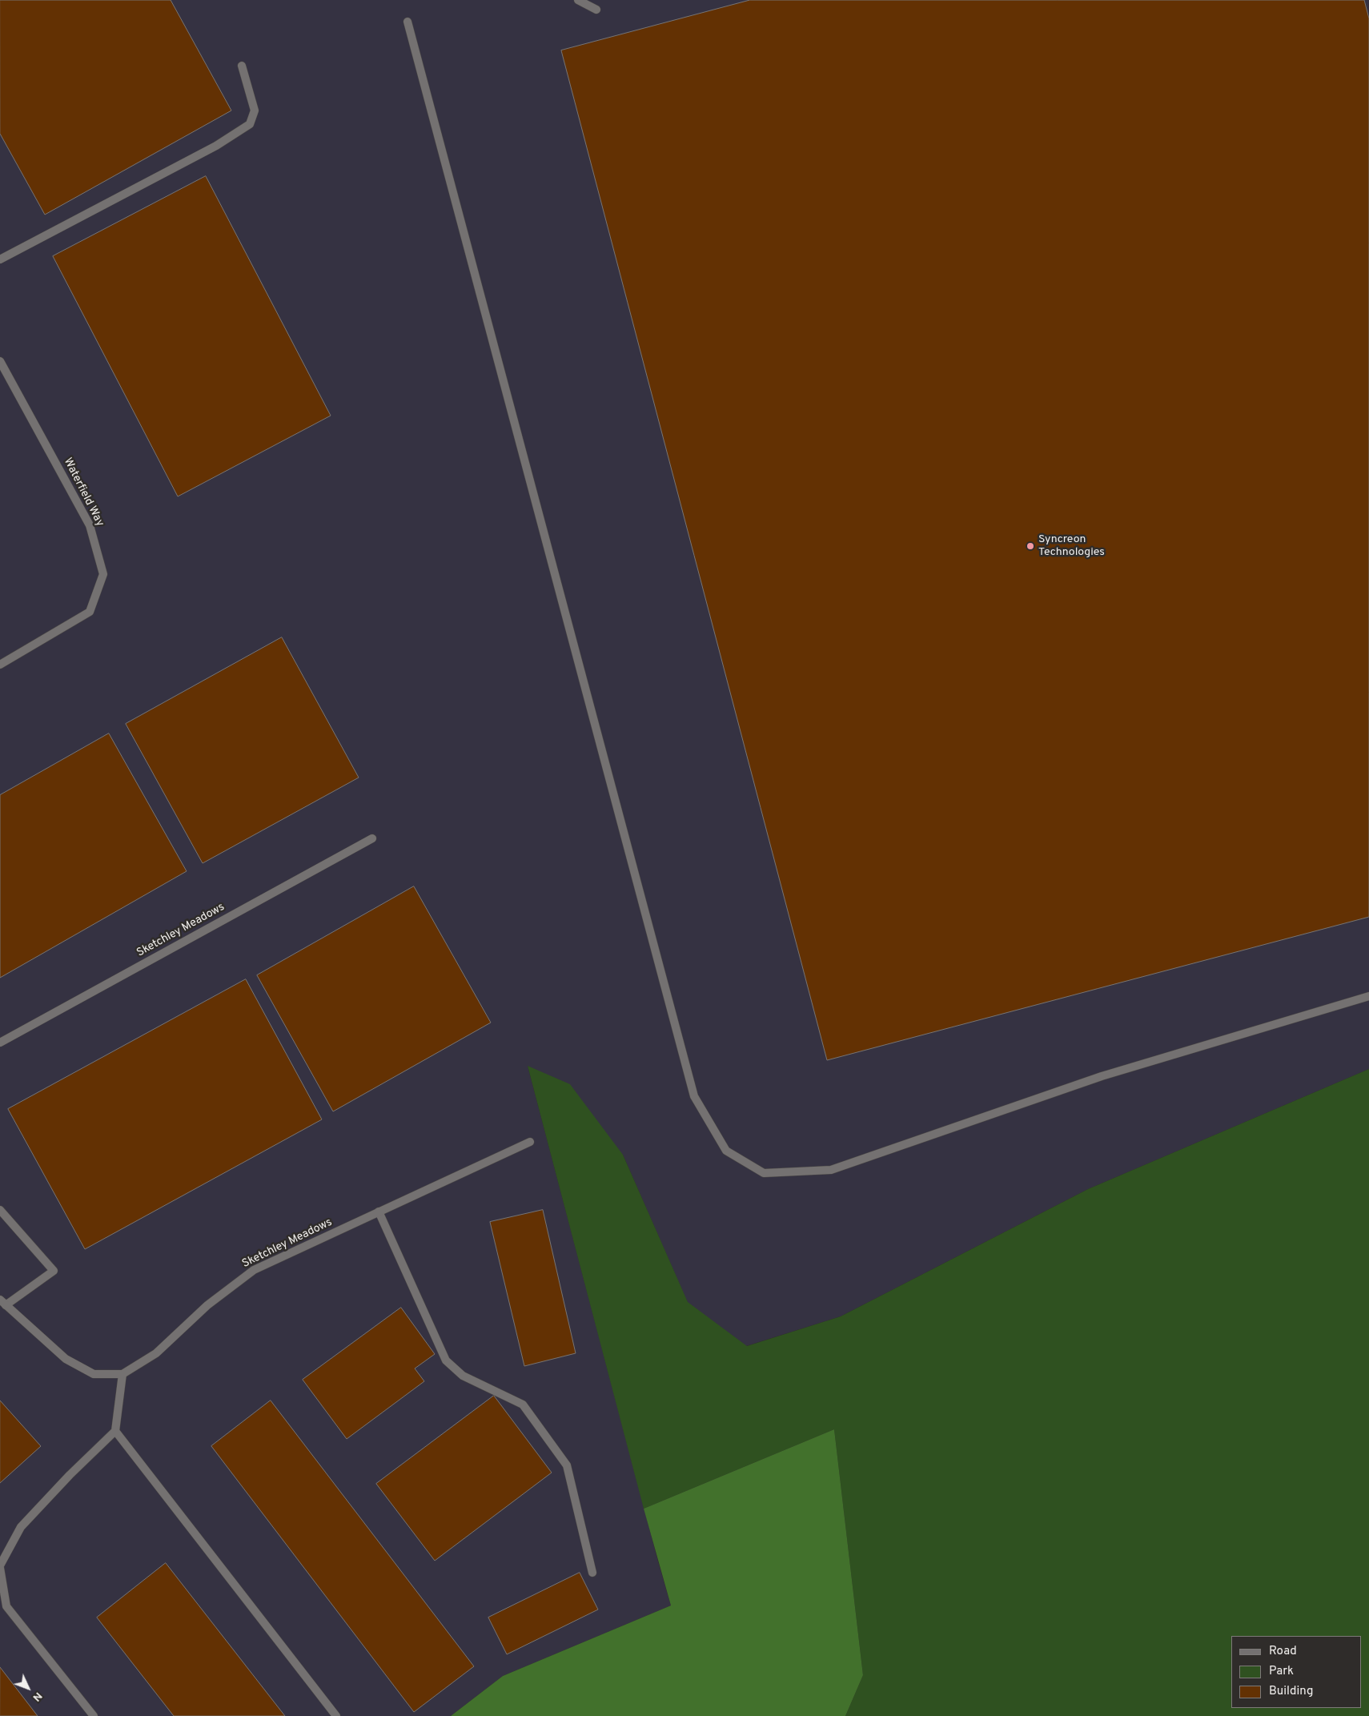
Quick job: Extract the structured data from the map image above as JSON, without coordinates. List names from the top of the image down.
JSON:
{
  "streets": {
    "street": ["Waterfield Way", "Sketchley Meadows"]
  },
  "places": ["Syncreon Technologies"],
  "legend": ["Road", "Park", "Building"],
  "north": "bottom right"
}
